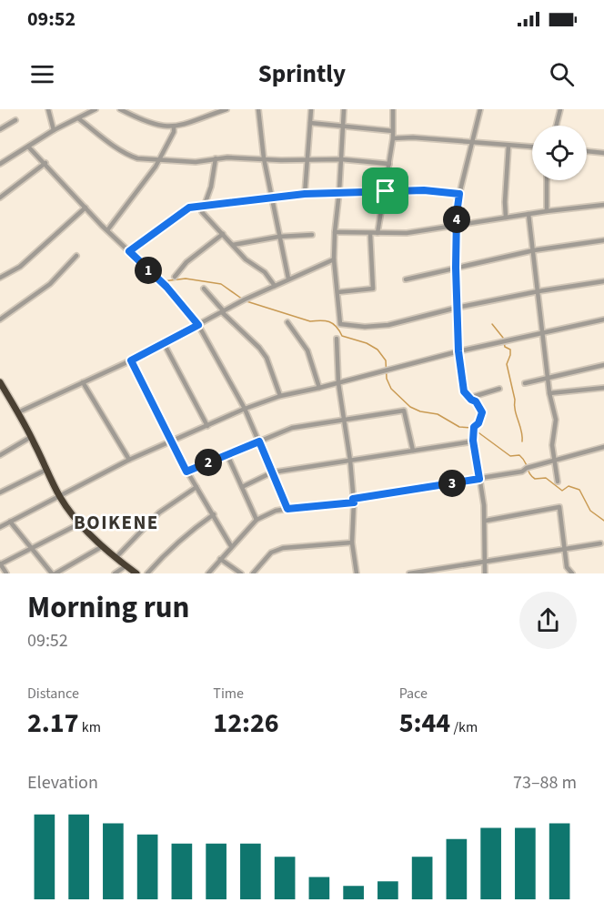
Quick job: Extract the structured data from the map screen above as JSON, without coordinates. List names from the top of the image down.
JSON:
{
  "districts": ["BOIKENE"],
  "page": {
    "status": "09:52",
    "header": "Sprintly",
    "pins": [
      "4",
      "1",
      "2",
      "3"
    ],
    "heading": ["Morning run", "09:52"],
    "stats": [
      ["Distance", "2.17 km"],
      ["Time", "12:26"],
      ["Pace", "5:44 /km"]
    ],
    "chart": ["Elevation", "73–88 m"]
  }
}
